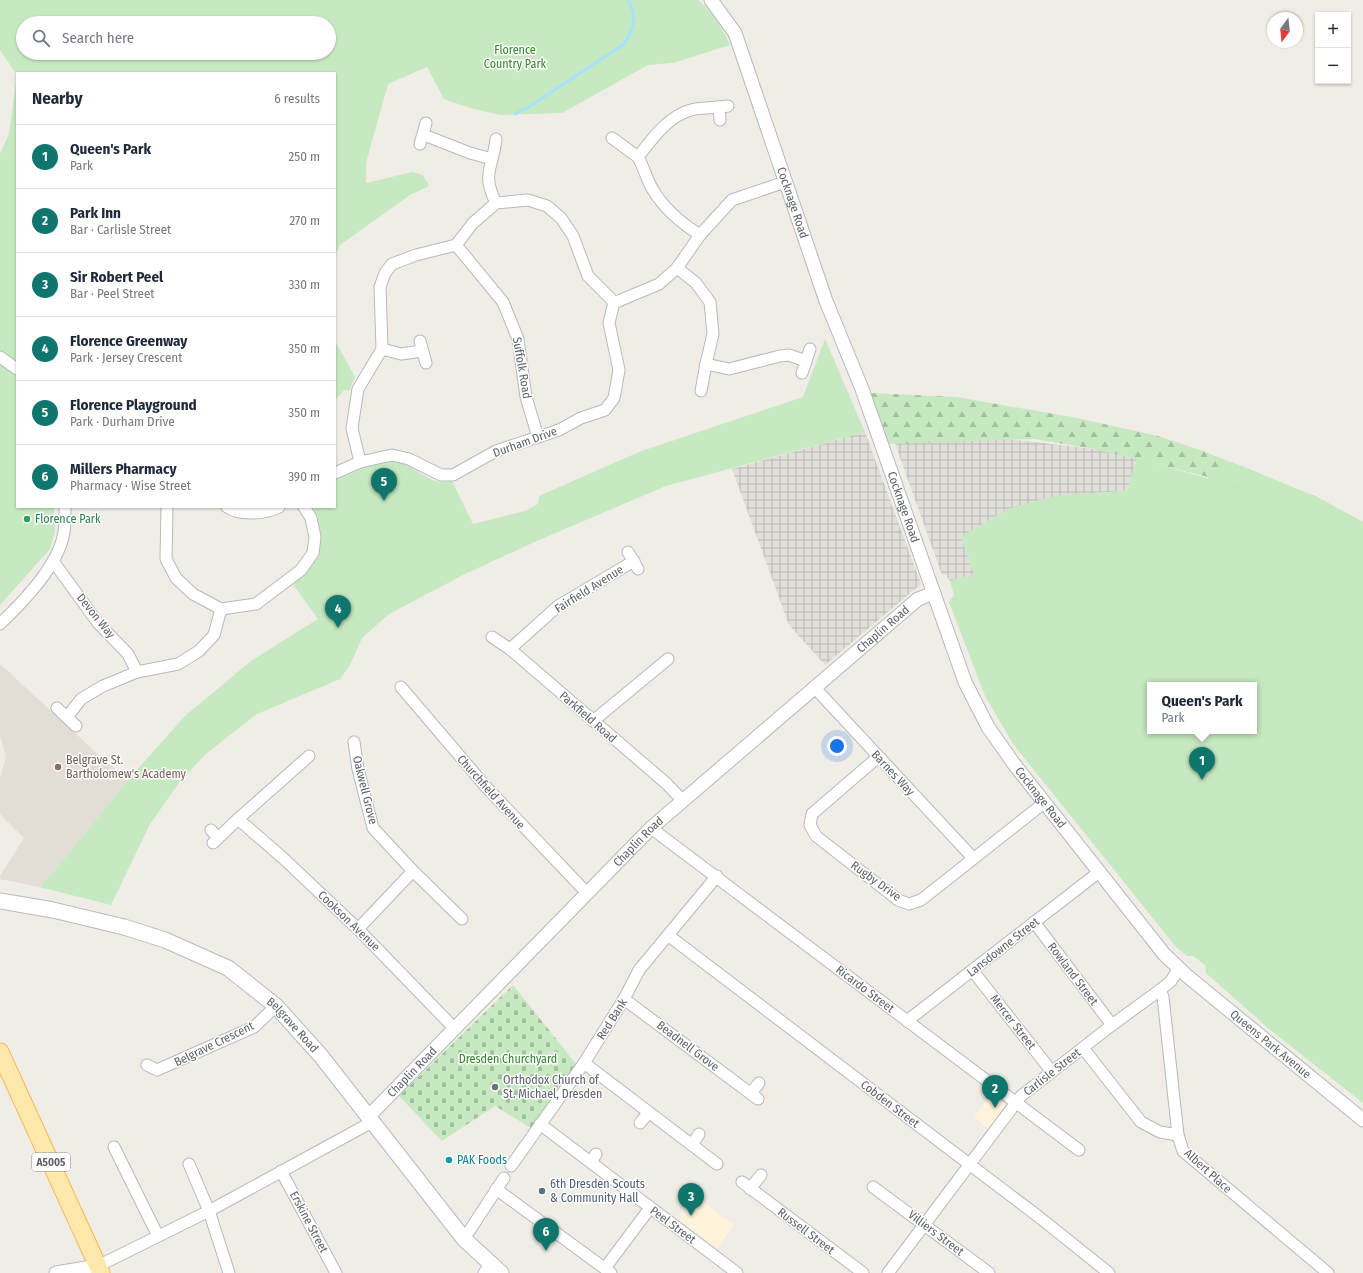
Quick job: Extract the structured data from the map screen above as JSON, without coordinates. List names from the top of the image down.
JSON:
{
  "streets": {
    "main road": ["Belgrave Road", "A5005"],
    "street": [
      "Cocknage Road",
      "Suffolk Road",
      "Durham Drive",
      "Fairfield Avenue",
      "Devon Way",
      "Chaplin Road",
      "Parkfield Road",
      "Barnes Way",
      "Oakwell Grove",
      "Churchfield Avenue",
      "Rugby Drive",
      "Cookson Avenue",
      "Lansdowne Street",
      "Rowland Street",
      "Ricardo Street",
      "Red Bank",
      "Mercer Street",
      "Belgrave Crescent",
      "Queens Park Avenue",
      "Beadnell Grove",
      "Carlisle Street",
      "Cobden Street",
      "Albert Place",
      "Erskine Street",
      "Peel Street",
      "Russell Street",
      "Villiers Street"
    ]
  },
  "crossings": [
    ["Cocknage Road", "Chaplin Road"],
    ["Cocknage Road", "Rugby Drive"],
    ["Cocknage Road", "Lansdowne Street"],
    ["Cocknage Road", "Queens Park Avenue"],
    ["Cocknage Road", "Carlisle Street"],
    ["Suffolk Road", "Durham Drive"],
    ["Fairfield Avenue", "Parkfield Road"],
    ["Chaplin Road", "Parkfield Road"],
    ["Chaplin Road", "Barnes Way"],
    ["Chaplin Road", "Churchfield Avenue"],
    ["Chaplin Road", "Cookson Avenue"],
    ["Chaplin Road", "Ricardo Street"],
    ["Chaplin Road", "Belgrave Road"],
    ["Chaplin Road", "A5005"],
    ["Chaplin Road", "Erskine Street"],
    ["Barnes Way", "Rugby Drive"],
    ["Lansdowne Street", "Rowland Street"],
    ["Lansdowne Street", "Ricardo Street"],
    ["Lansdowne Street", "Mercer Street"],
    ["Rowland Street", "Carlisle Street"],
    ["Ricardo Street", "Red Bank"],
    ["Ricardo Street", "Carlisle Street"],
    ["Red Bank", "Beadnell Grove"],
    ["Red Bank", "Cobden Street"],
    ["Red Bank", "Peel Street"],
    ["Mercer Street", "Carlisle Street"],
    ["Belgrave Road", "Belgrave Crescent"],
    ["Queens Park Avenue", "Carlisle Street"],
    ["Carlisle Street", "Cobden Street"],
    ["Carlisle Street", "Albert Place"],
    ["Carlisle Street", "Villiers Street"]
  ],
  "parks": ["Florence Country Park", "Dresden Churchyard"],
  "places": [
    "Florence Park",
    "Belgrave St. Bartholomew's Academy",
    "Orthodox Church of St. Michael, Dresden",
    "PAK Foods",
    "6th Dresden Scouts & Community Hall"
  ],
  "north": "bottom",
  "page": {
    "map_buttons": ["+", "−"],
    "search": "Search here",
    "heading": ["Nearby", "6 results"],
    "list": [
      {
        "mark": "1",
        "name": "Queen's Park",
        "note": "Park",
        "value": "250 m"
      },
      {
        "mark": "2",
        "name": "Park Inn",
        "note": "Bar · Carlisle Street",
        "value": "270 m"
      },
      {
        "mark": "3",
        "name": "Sir Robert Peel",
        "note": "Bar · Peel Street",
        "value": "330 m"
      },
      {
        "mark": "4",
        "name": "Florence Greenway",
        "note": "Park · Jersey Crescent",
        "value": "350 m"
      },
      {
        "mark": "5",
        "name": "Florence Playground",
        "note": "Park · Durham Drive",
        "value": "350 m"
      },
      {
        "mark": "6",
        "name": "Millers Pharmacy",
        "note": "Pharmacy · Wise Street",
        "value": "390 m"
      }
    ],
    "pins": [
      "5",
      "4",
      "1",
      "2",
      "3",
      "6"
    ],
    "popup": ["Queen's Park", "Park"]
  }
}
